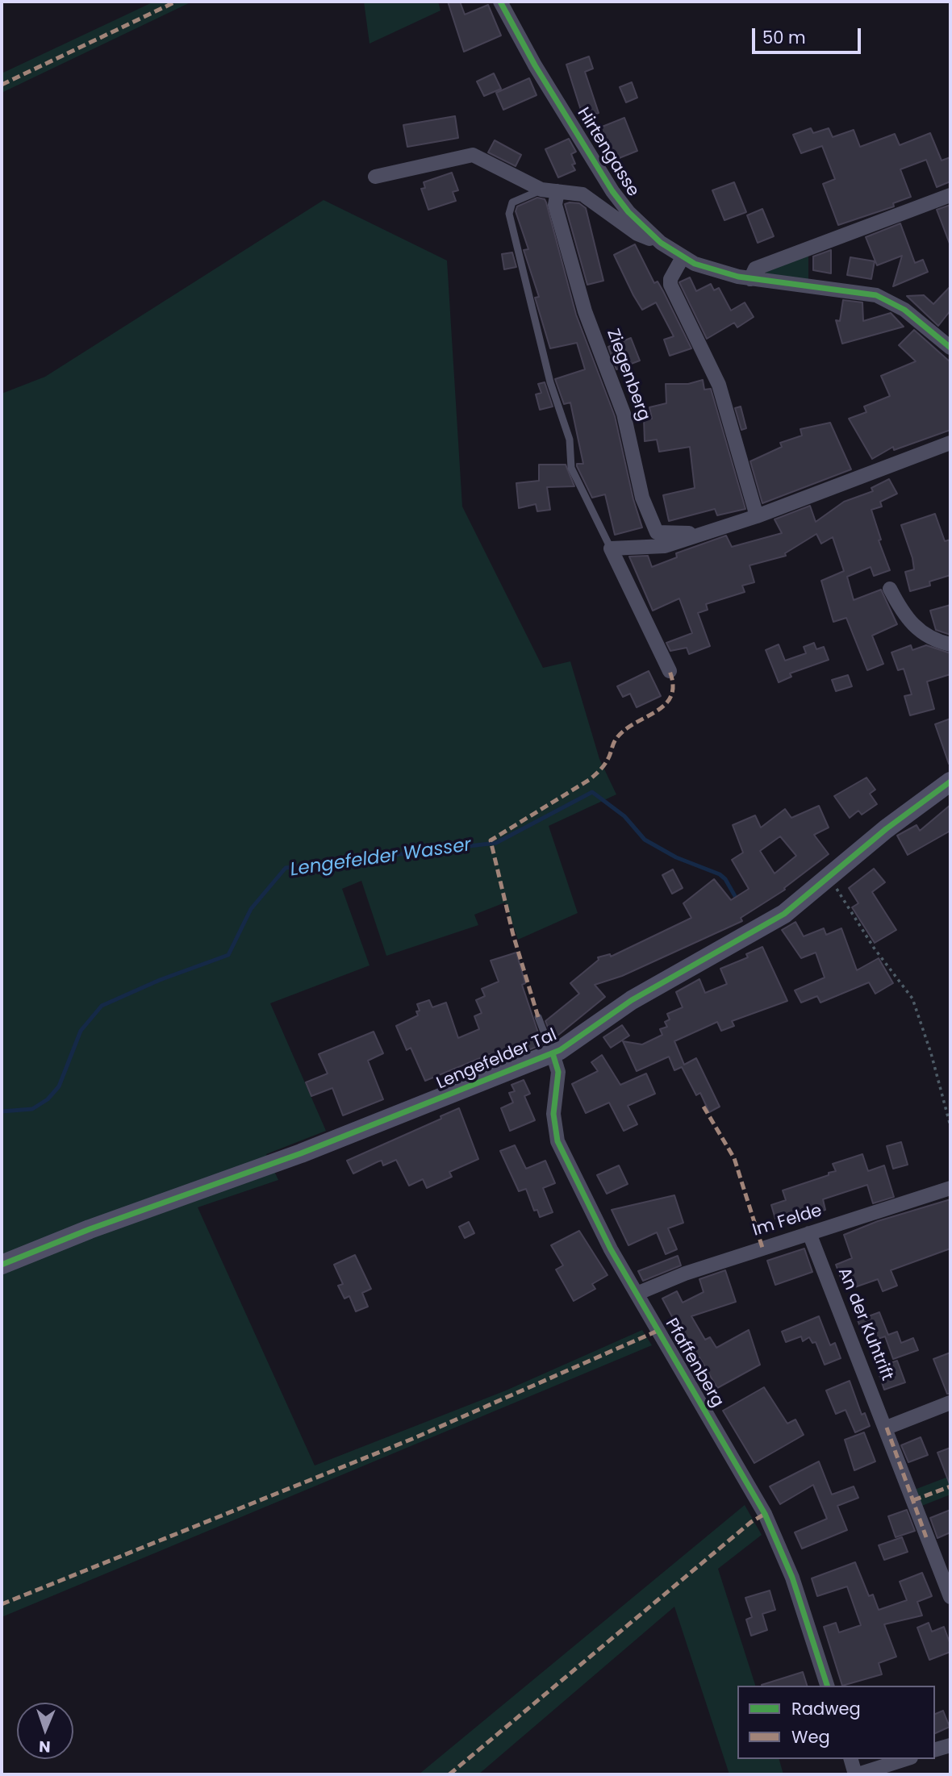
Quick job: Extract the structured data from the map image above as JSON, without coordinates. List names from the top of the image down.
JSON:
{
  "streets": {
    "street": [
      "Hirtengasse",
      "Ziegenberg",
      "Lengefelder Tal",
      "Im Felde",
      "An der Kuhtrift",
      "Pfaffenberg"
    ]
  },
  "crossings": [
    ["Lengefelder Tal", "Pfaffenberg"],
    ["Im Felde", "An der Kuhtrift"],
    ["Im Felde", "Pfaffenberg"]
  ],
  "water": ["Lengefelder Wasser"],
  "legend": ["Radweg", "Weg"],
  "scale_bar": "50 m",
  "north": "bottom"
}
